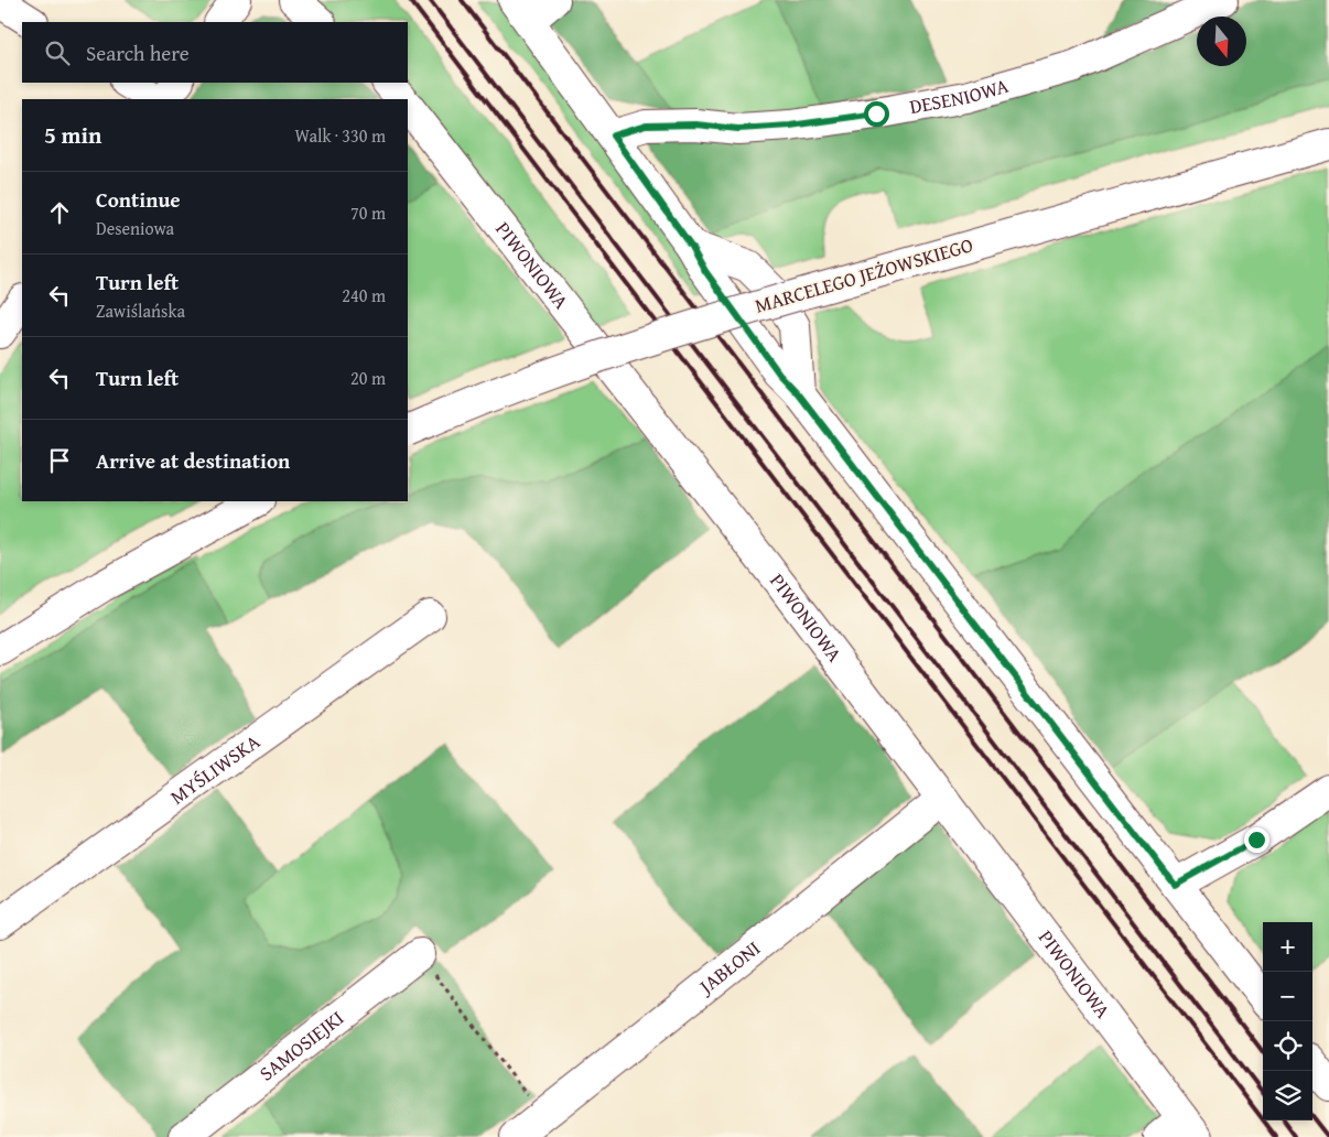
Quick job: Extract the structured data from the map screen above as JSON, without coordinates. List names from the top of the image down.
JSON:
{
  "streets": {
    "street": [
      "DESENIOWA",
      "PIWONIOWA",
      "MARCELEGO JEŻOWSKIEGO",
      "MYŚLIWSKA",
      "JABŁONI",
      "SAMOSIEJKI"
    ]
  },
  "crossings": [
    ["PIWONIOWA", "JABŁONI"]
  ],
  "north": "bottom",
  "page": {
    "search": "Search here",
    "heading": ["5 min", "Walk · 330 m"],
    "list": [
      ["Continue", "Deseniowa", "70 m"],
      ["Turn left", "Zawiślańska", "240 m"],
      ["Turn left", "20 m"],
      "Arrive at destination"
    ],
    "map_buttons": ["+", "−"]
  }
}
